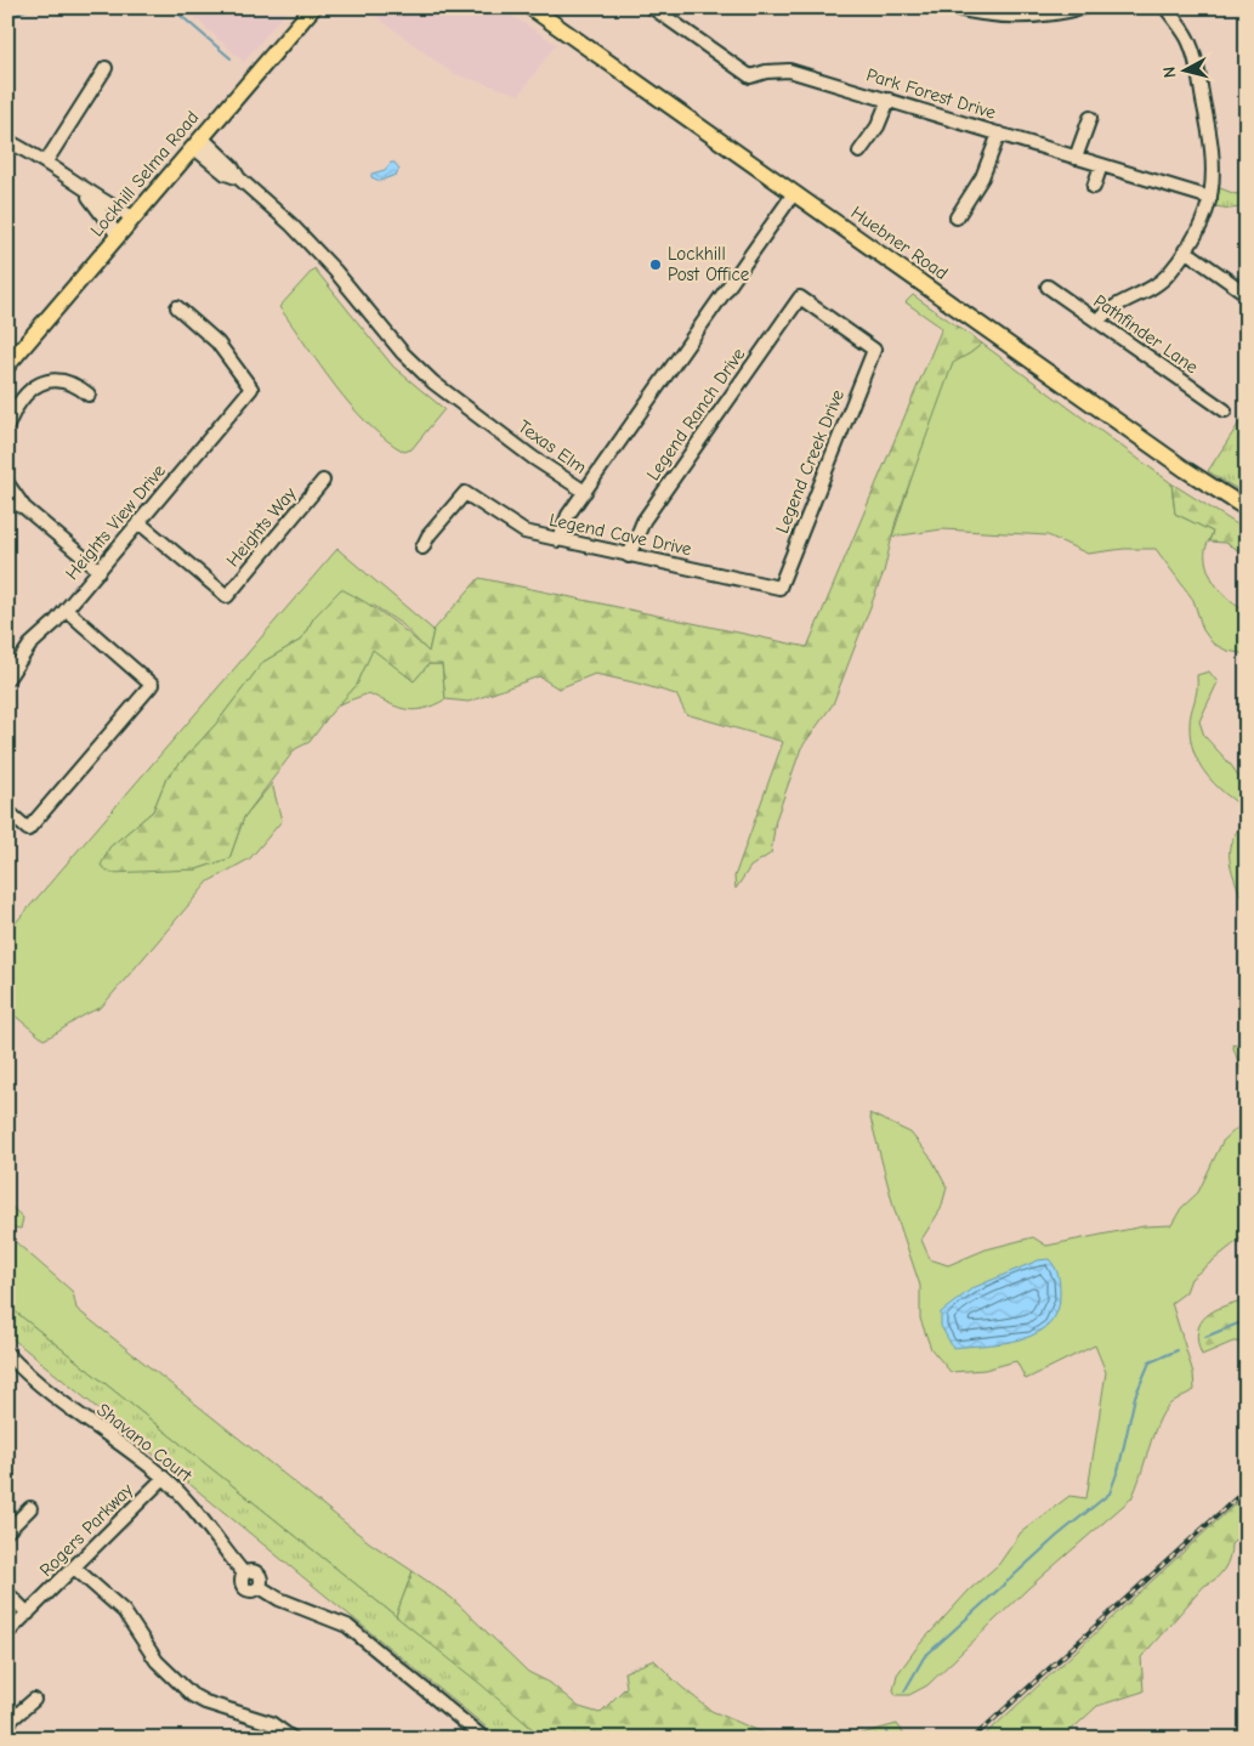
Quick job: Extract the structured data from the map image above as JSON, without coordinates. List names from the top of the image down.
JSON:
{
  "streets": {
    "main road": ["Lockhill Selma Road", "Huebner Road"],
    "street": [
      "Park Forest Drive",
      "Pathfinder Lane",
      "Legend Ranch Drive",
      "Texas Elm",
      "Legend Creek Drive",
      "Heights View Drive",
      "Heights Way",
      "Legend Cave Drive",
      "Shavano Court",
      "Rogers Parkway"
    ]
  },
  "crossings": [
    ["Lockhill Selma Road", "Texas Elm"],
    ["Huebner Road", "Texas Elm"],
    ["Legend Ranch Drive", "Legend Creek Drive"],
    ["Legend Ranch Drive", "Legend Cave Drive"],
    ["Legend Creek Drive", "Legend Cave Drive"],
    ["Heights View Drive", "Heights Way"],
    ["Shavano Court", "Rogers Parkway"]
  ],
  "places": ["Lockhill Post Office"],
  "north": "left"
}
